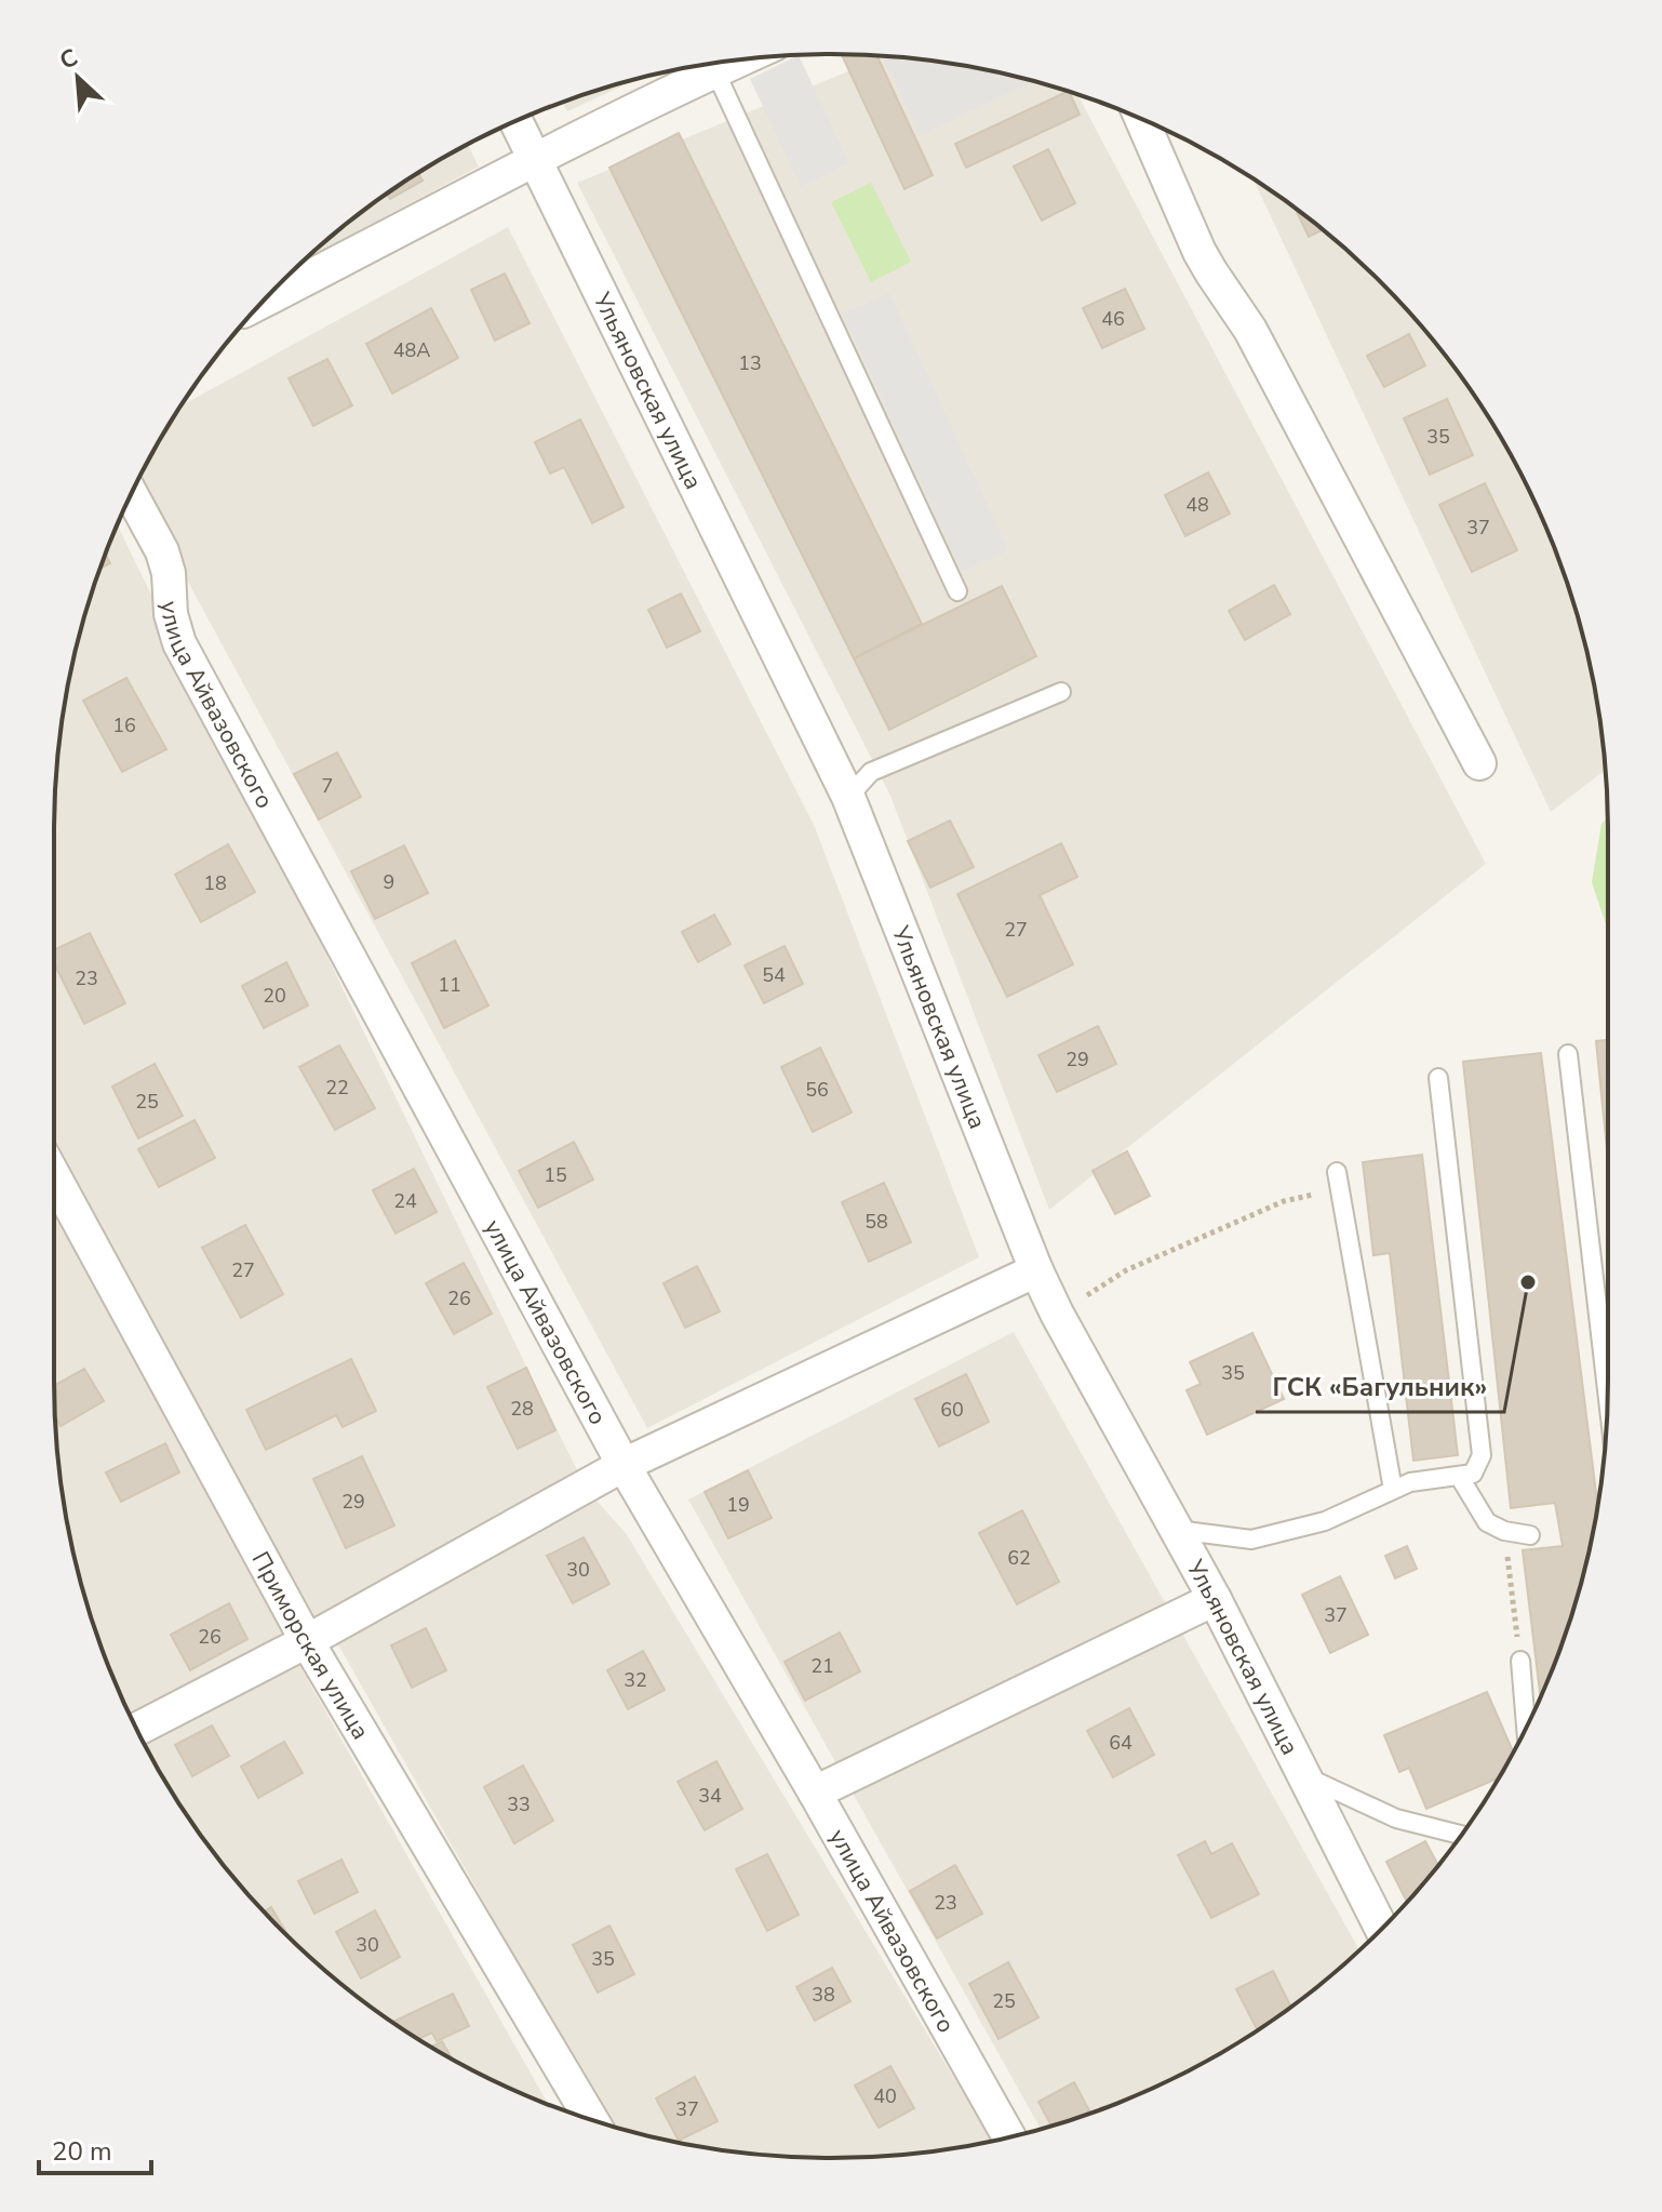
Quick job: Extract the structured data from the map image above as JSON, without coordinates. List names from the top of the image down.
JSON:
{
  "streets": {
    "street": ["Ульяновская улица", "улица Айвазовского", "Приморская улица"]
  },
  "places": ["ГСК «Багульник»"],
  "house_numbers": [
    "46",
    "48А",
    "13",
    "35",
    "48",
    "37",
    "16",
    "7",
    "9",
    "18",
    "27",
    "54",
    "23",
    "11",
    "20",
    "29",
    "22",
    "56",
    "25",
    "15",
    "24",
    "58",
    "27",
    "26",
    "35",
    "28",
    "60",
    "29",
    "19",
    "62",
    "30",
    "37",
    "26",
    "21",
    "32",
    "64",
    "34",
    "33",
    "23",
    "30",
    "35",
    "38",
    "25",
    "40",
    "37"
  ],
  "scale_bar": "20 m",
  "north": "top left"
}
